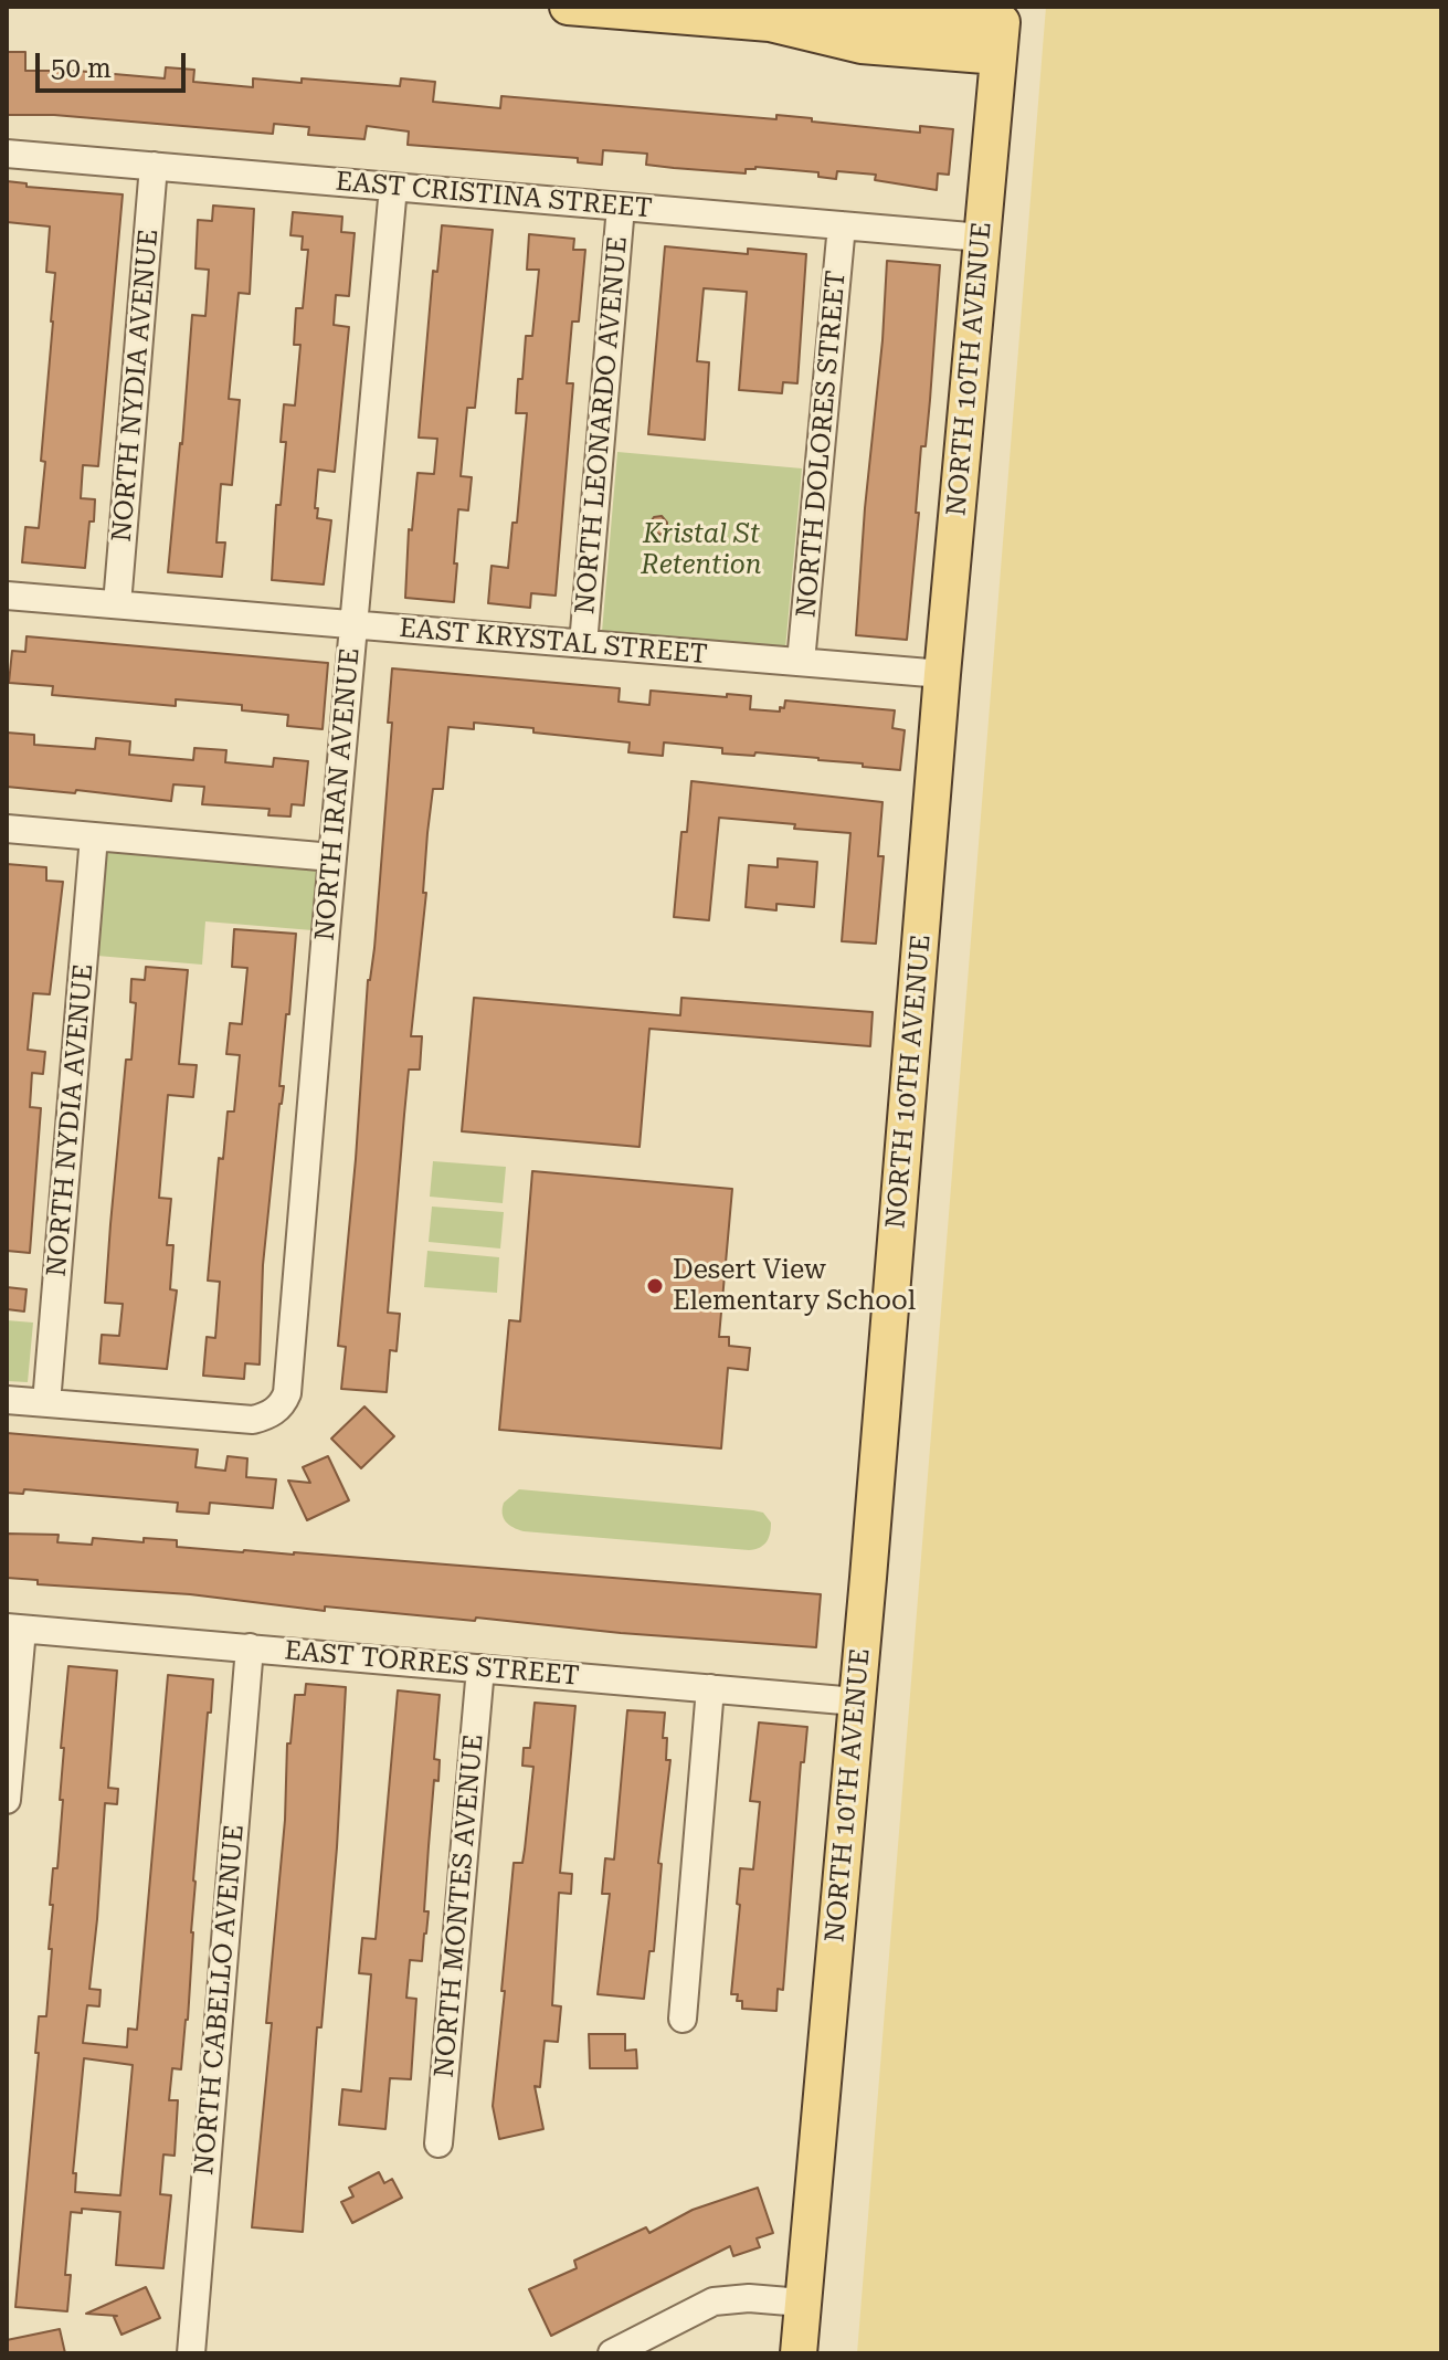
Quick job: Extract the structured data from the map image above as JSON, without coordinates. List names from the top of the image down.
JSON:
{
  "streets": {
    "main road": ["NORTH 10TH AVENUE"],
    "street": [
      "EAST CRISTINA STREET",
      "NORTH NYDIA AVENUE",
      "NORTH LEONARDO AVENUE",
      "NORTH DOLORES STREET",
      "EAST KRYSTAL STREET",
      "NORTH IRAN AVENUE",
      "EAST TORRES STREET",
      "NORTH MONTES AVENUE",
      "NORTH CABELLO AVENUE"
    ]
  },
  "crossings": [
    ["EAST CRISTINA STREET", "NORTH 10TH AVENUE"],
    ["EAST CRISTINA STREET", "NORTH NYDIA AVENUE"],
    ["EAST CRISTINA STREET", "NORTH LEONARDO AVENUE"],
    ["EAST CRISTINA STREET", "NORTH DOLORES STREET"],
    ["EAST CRISTINA STREET", "NORTH IRAN AVENUE"],
    ["NORTH 10TH AVENUE", "EAST KRYSTAL STREET"],
    ["NORTH 10TH AVENUE", "EAST TORRES STREET"],
    ["NORTH NYDIA AVENUE", "EAST KRYSTAL STREET"],
    ["NORTH NYDIA AVENUE", "NORTH IRAN AVENUE"],
    ["NORTH LEONARDO AVENUE", "EAST KRYSTAL STREET"],
    ["NORTH DOLORES STREET", "EAST KRYSTAL STREET"],
    ["EAST KRYSTAL STREET", "NORTH IRAN AVENUE"],
    ["EAST TORRES STREET", "NORTH MONTES AVENUE"],
    ["EAST TORRES STREET", "NORTH CABELLO AVENUE"]
  ],
  "parks": ["Kristal St Retention"],
  "places": ["Desert View Elementary School"],
  "scale_bar": "50 m"
}
